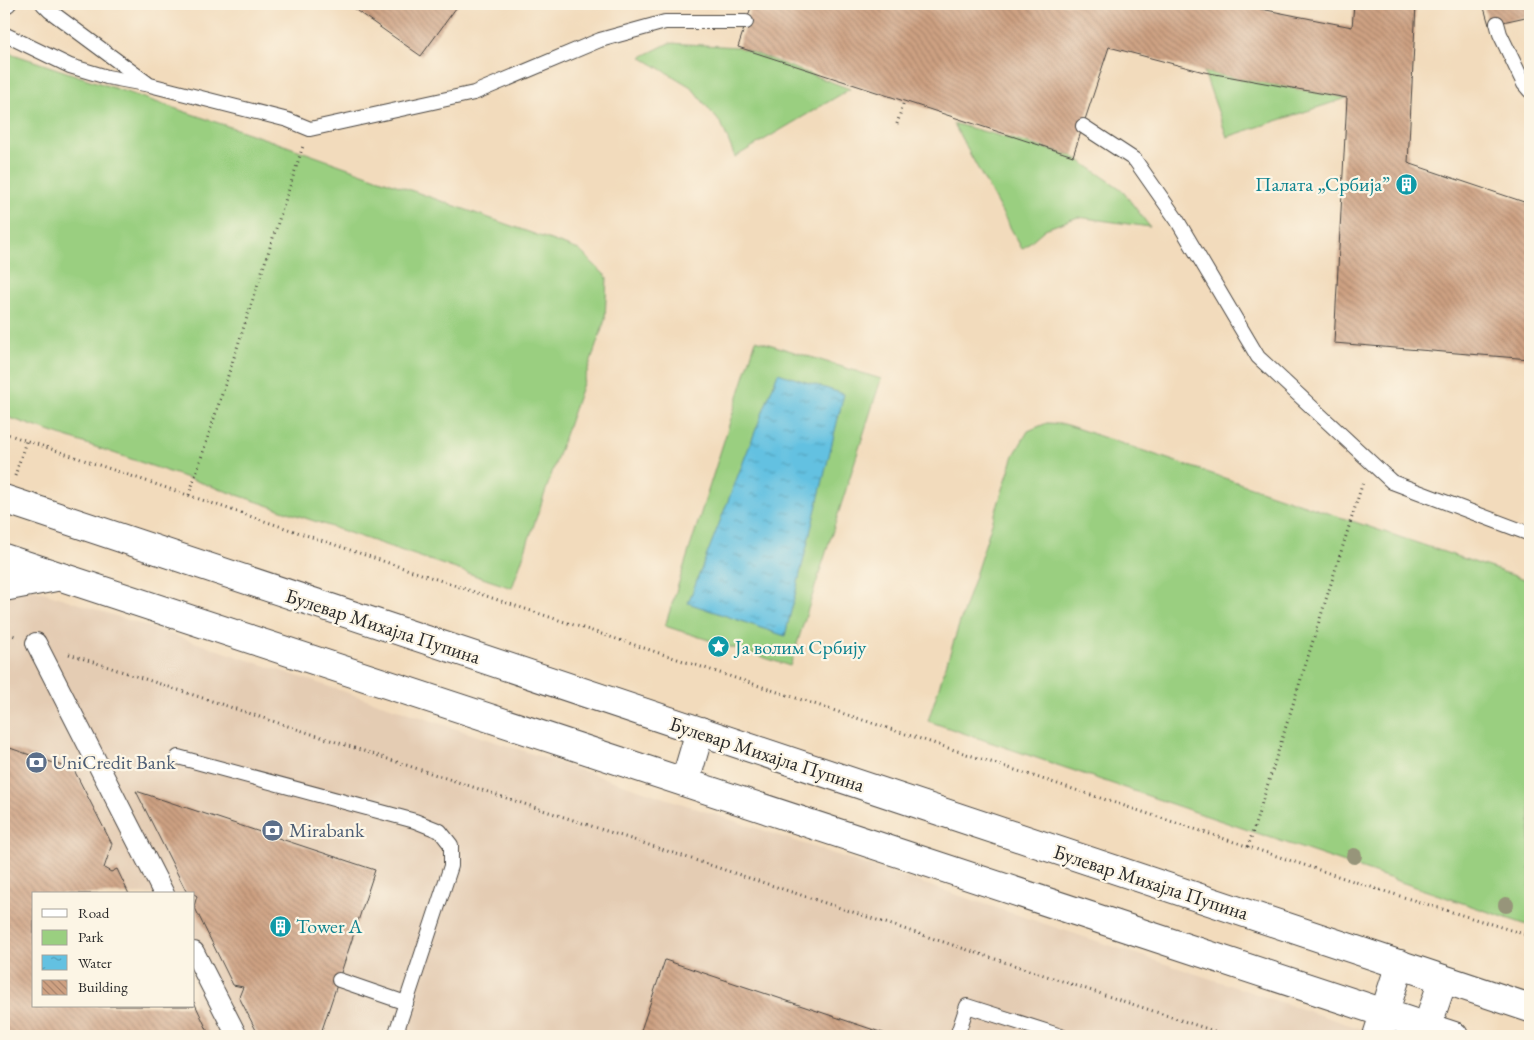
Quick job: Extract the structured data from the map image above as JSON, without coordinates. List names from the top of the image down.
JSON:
{
  "streets": {
    "main road": ["Булевар Михајла Пупина"]
  },
  "places": {
    "building": ["Палата „Србија”", "Tower A"],
    "place": ["Ја волим Србију"],
    "bank": ["UniCredit Bank", "Mirabank"]
  },
  "legend": [
    "Road",
    "Park",
    "Water",
    "Building"
  ]
}
